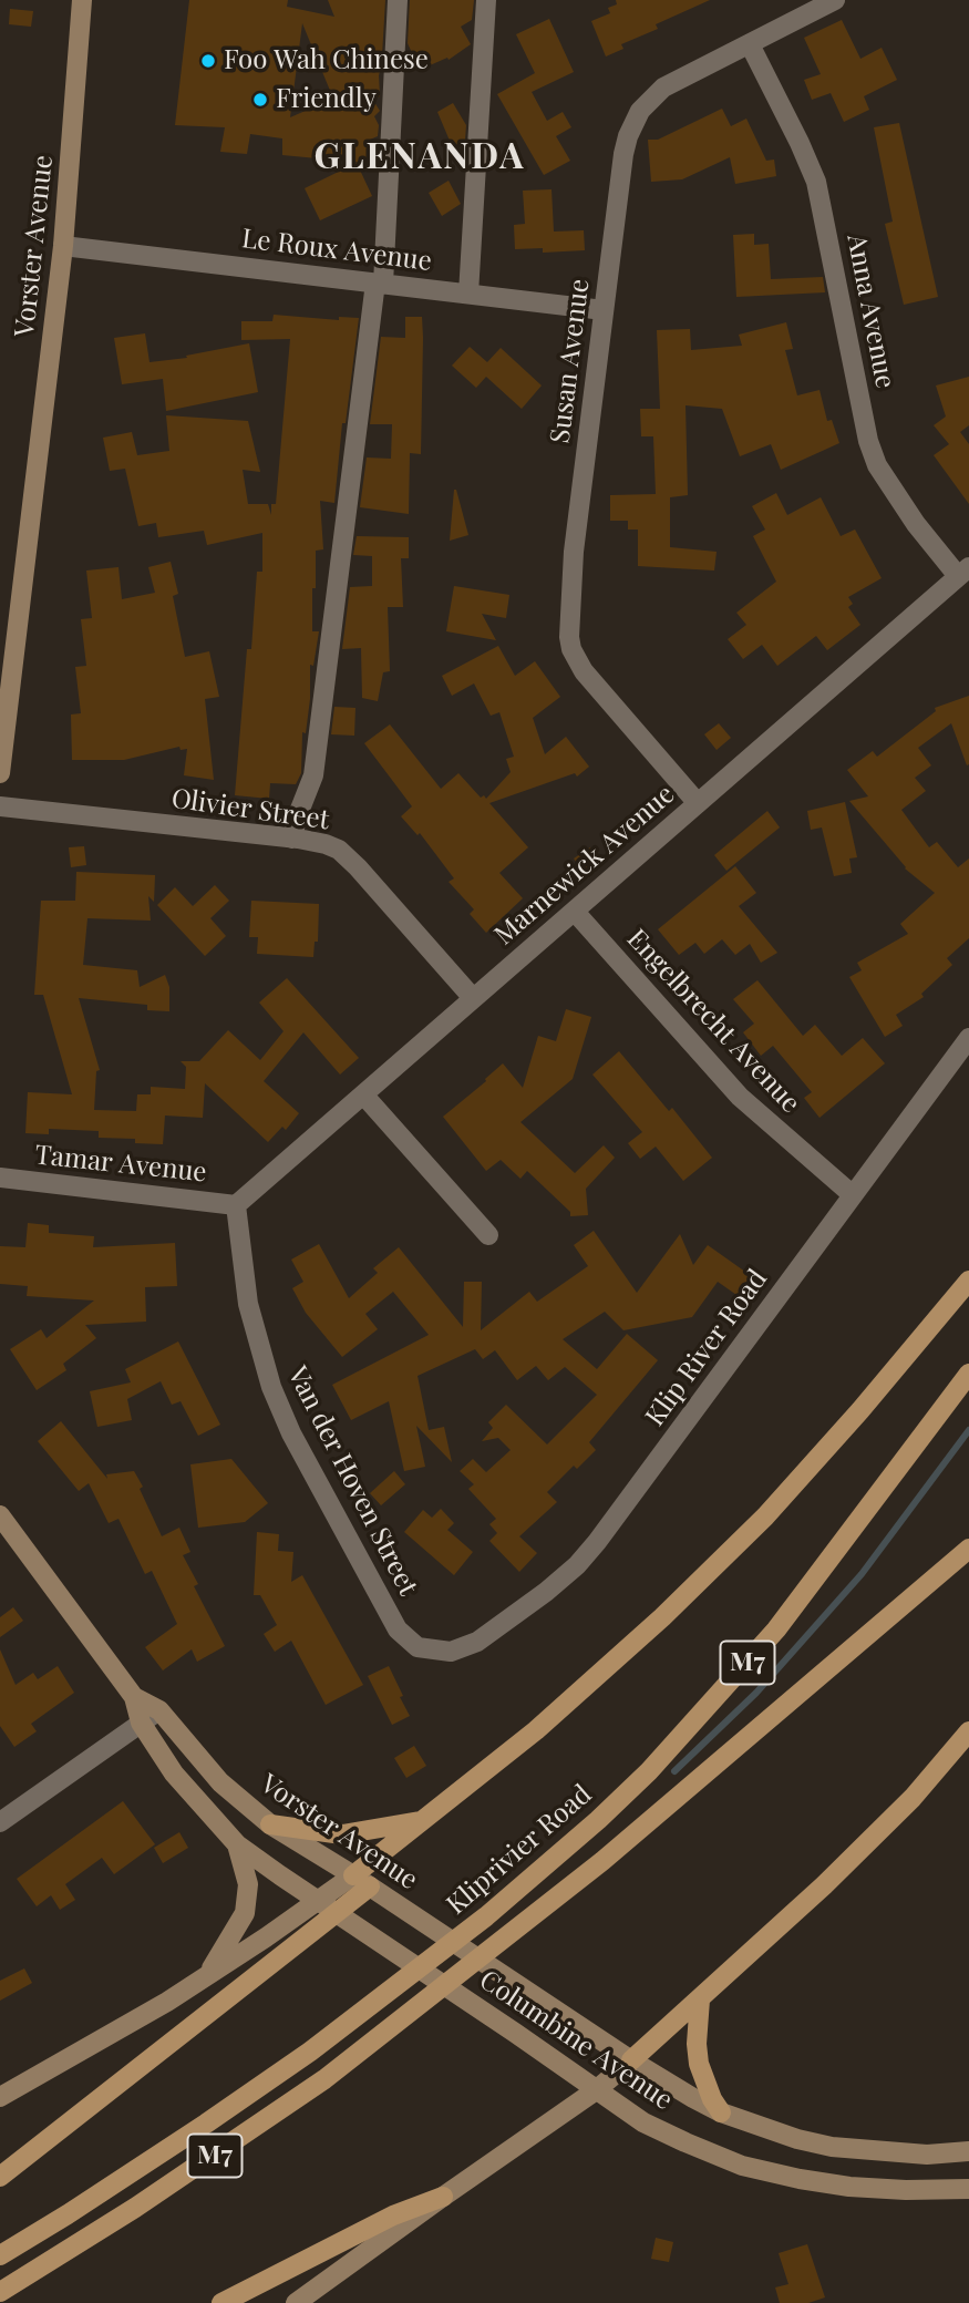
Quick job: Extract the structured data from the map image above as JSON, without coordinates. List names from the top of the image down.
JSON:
{
  "streets": {
    "main road": [
      "Vorster Avenue",
      "M7",
      "Kliprivier Road",
      "Columbine Avenue"
    ],
    "street": [
      "Le Roux Avenue",
      "Anna Avenue",
      "Susan Avenue",
      "Olivier Street",
      "Marnewick Avenue",
      "Engelbrecht Avenue",
      "Tamar Avenue",
      "Klip River Road",
      "Van der Hoven Street"
    ]
  },
  "crossings": [
    ["Vorster Avenue", "Le Roux Avenue"],
    ["Vorster Avenue", "Columbine Avenue"],
    ["Le Roux Avenue", "Susan Avenue"],
    ["Anna Avenue", "Susan Avenue"],
    ["Anna Avenue", "Marnewick Avenue"],
    ["Susan Avenue", "Marnewick Avenue"],
    ["Olivier Street", "Marnewick Avenue"],
    ["Marnewick Avenue", "Engelbrecht Avenue"],
    ["Marnewick Avenue", "Tamar Avenue"],
    ["Marnewick Avenue", "Van der Hoven Street"],
    ["Engelbrecht Avenue", "Klip River Road"],
    ["Tamar Avenue", "Van der Hoven Street"],
    ["Klip River Road", "Van der Hoven Street"]
  ],
  "districts": ["GLENANDA"],
  "places": ["Foo Wah Chinese", "Friendly"]
}
